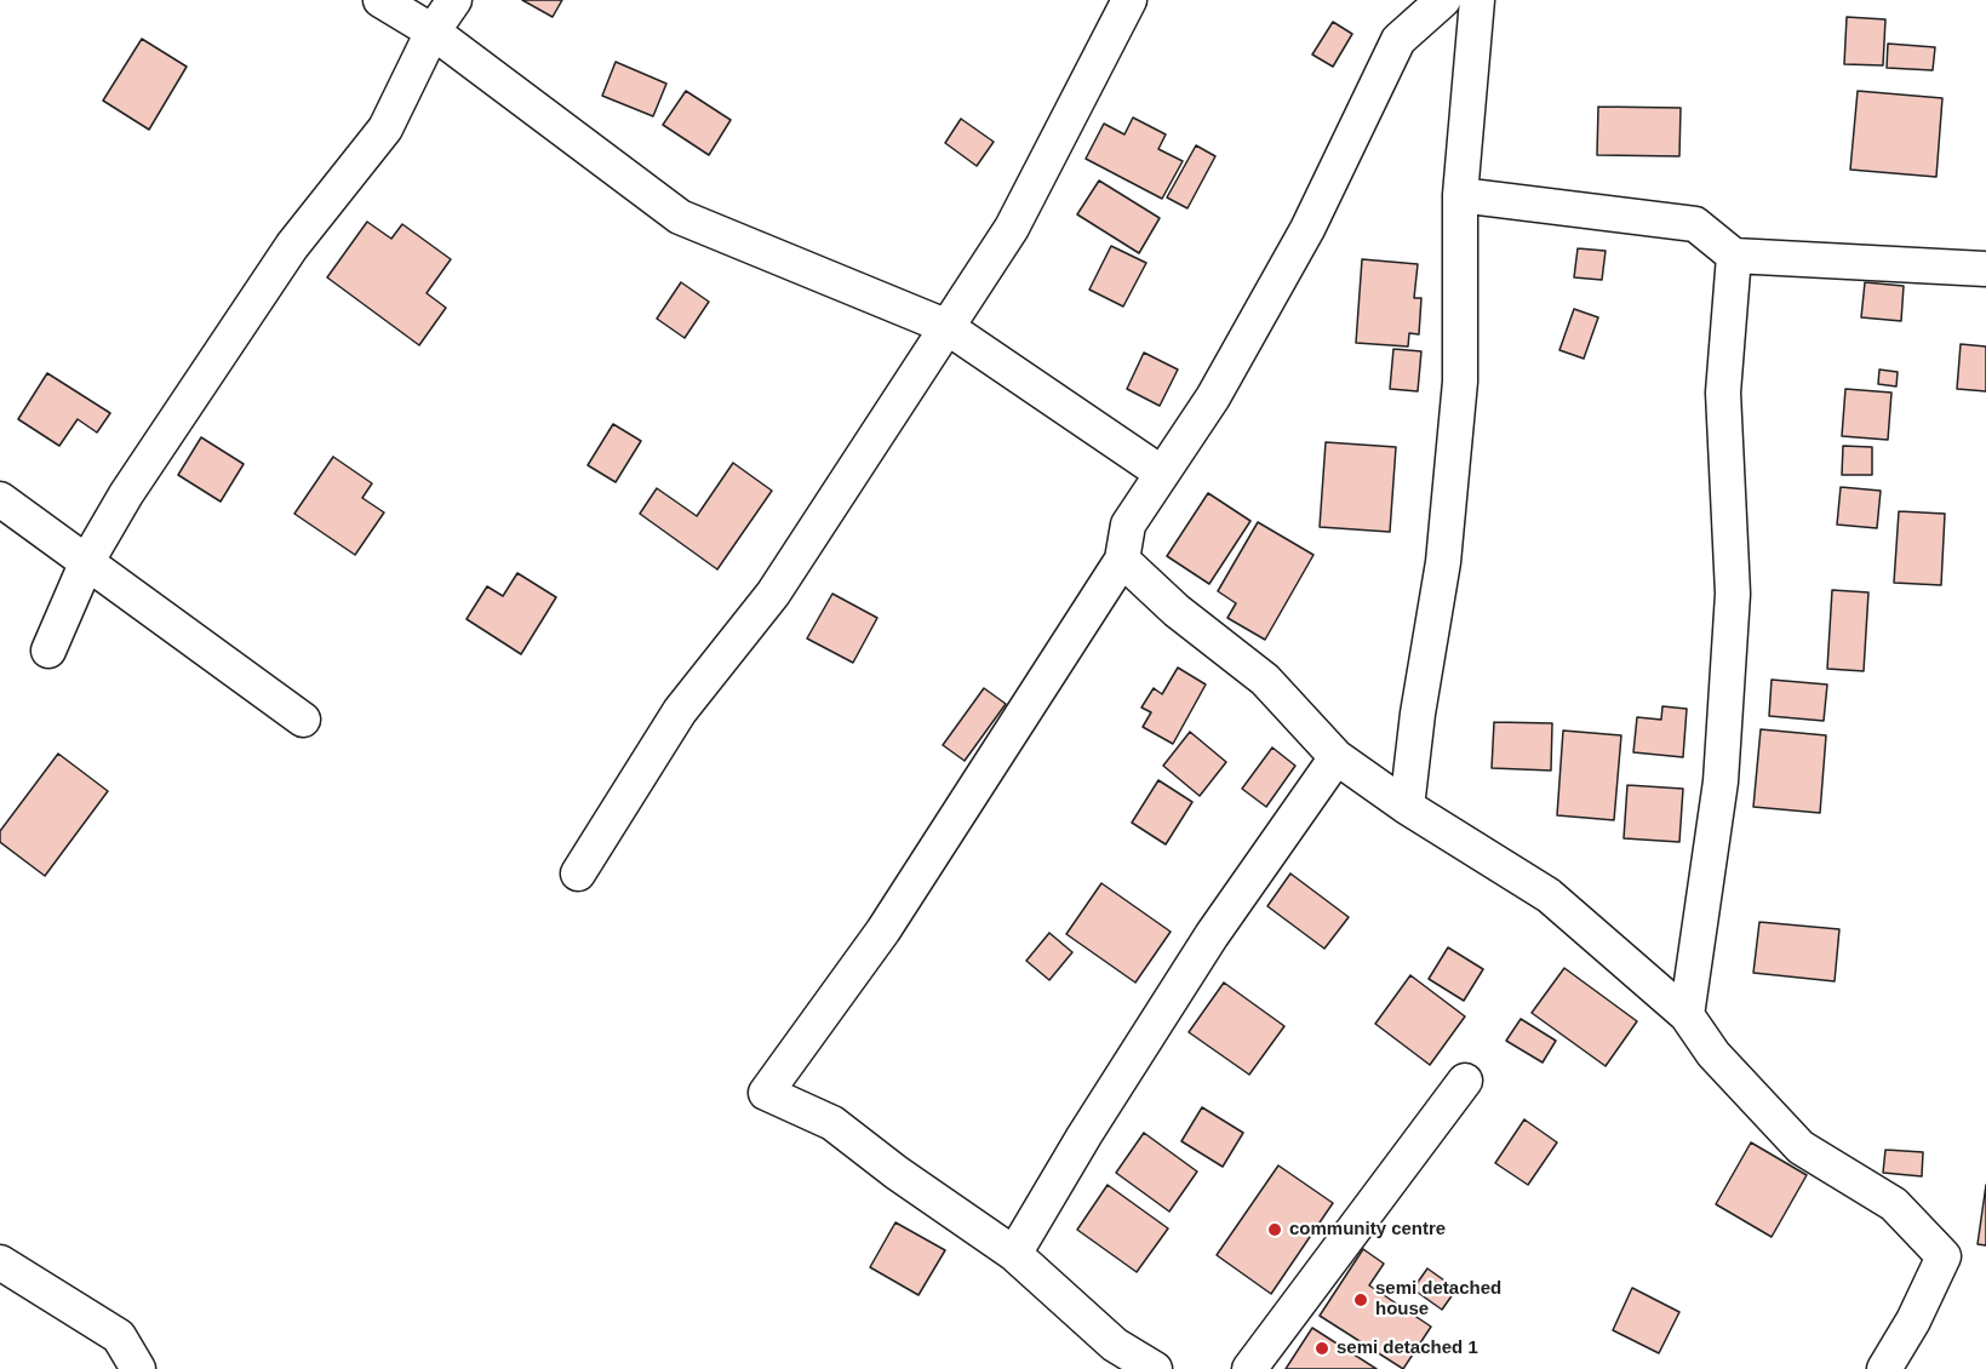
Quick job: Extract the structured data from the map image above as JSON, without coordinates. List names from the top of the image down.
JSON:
{
  "places": ["community centre", "semi detached house", "semi detached 1"]
}
